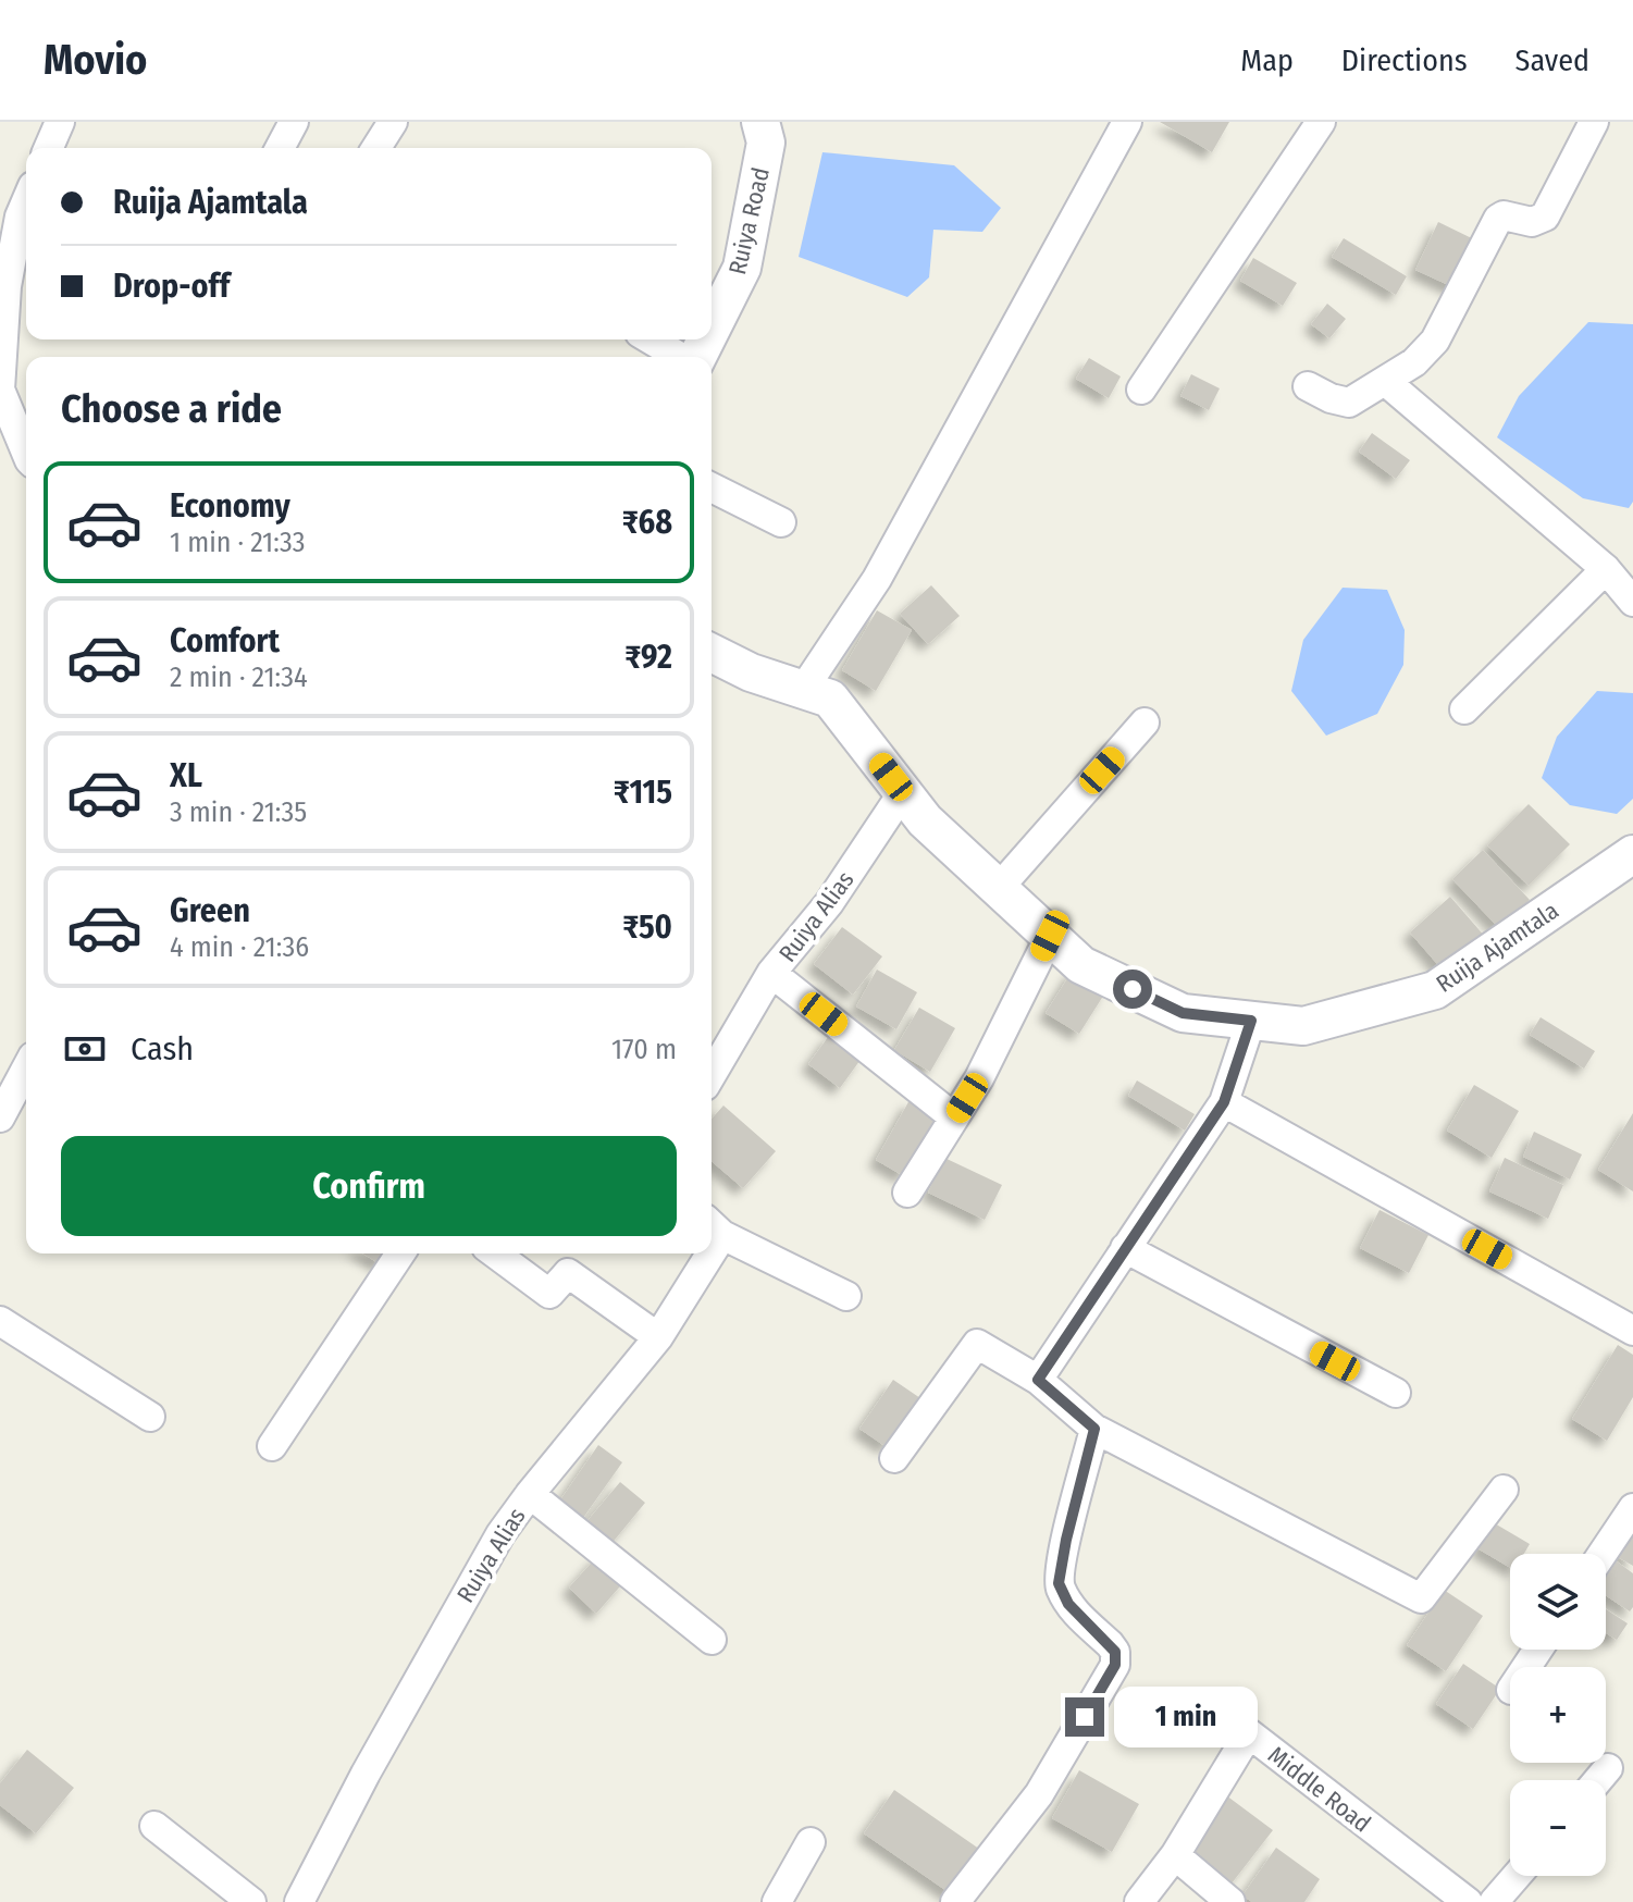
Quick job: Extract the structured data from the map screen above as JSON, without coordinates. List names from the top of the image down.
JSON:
{
  "streets": {
    "street": [
      "Ruiya Road",
      "Ruiya Alias",
      "Ruija Ajamtala",
      "Middle Road"
    ]
  },
  "crossings": [
    ["Ruiya Alias", "Ruija Ajamtala"]
  ],
  "page": {
    "header": "Movio",
    "nav": ["Map", "Directions", "Saved"],
    "banner": ["Ruija Ajamtala", "Drop-off"],
    "heading": "Choose a ride",
    "list": [
      {
        "name": "Economy",
        "note": "1 min · 21:33",
        "value": "₹68"
      },
      {
        "name": "Comfort",
        "note": "2 min · 21:34",
        "value": "₹92"
      },
      {
        "name": "XL",
        "note": "3 min · 21:35",
        "value": "₹115"
      },
      {
        "name": "Green",
        "note": "4 min · 21:36",
        "value": "₹50"
      }
    ],
    "pay": ["Cash", "170 m"],
    "buttons": "Confirm",
    "map_buttons": ["+", "−"],
    "bubble": "1 min"
  }
}
